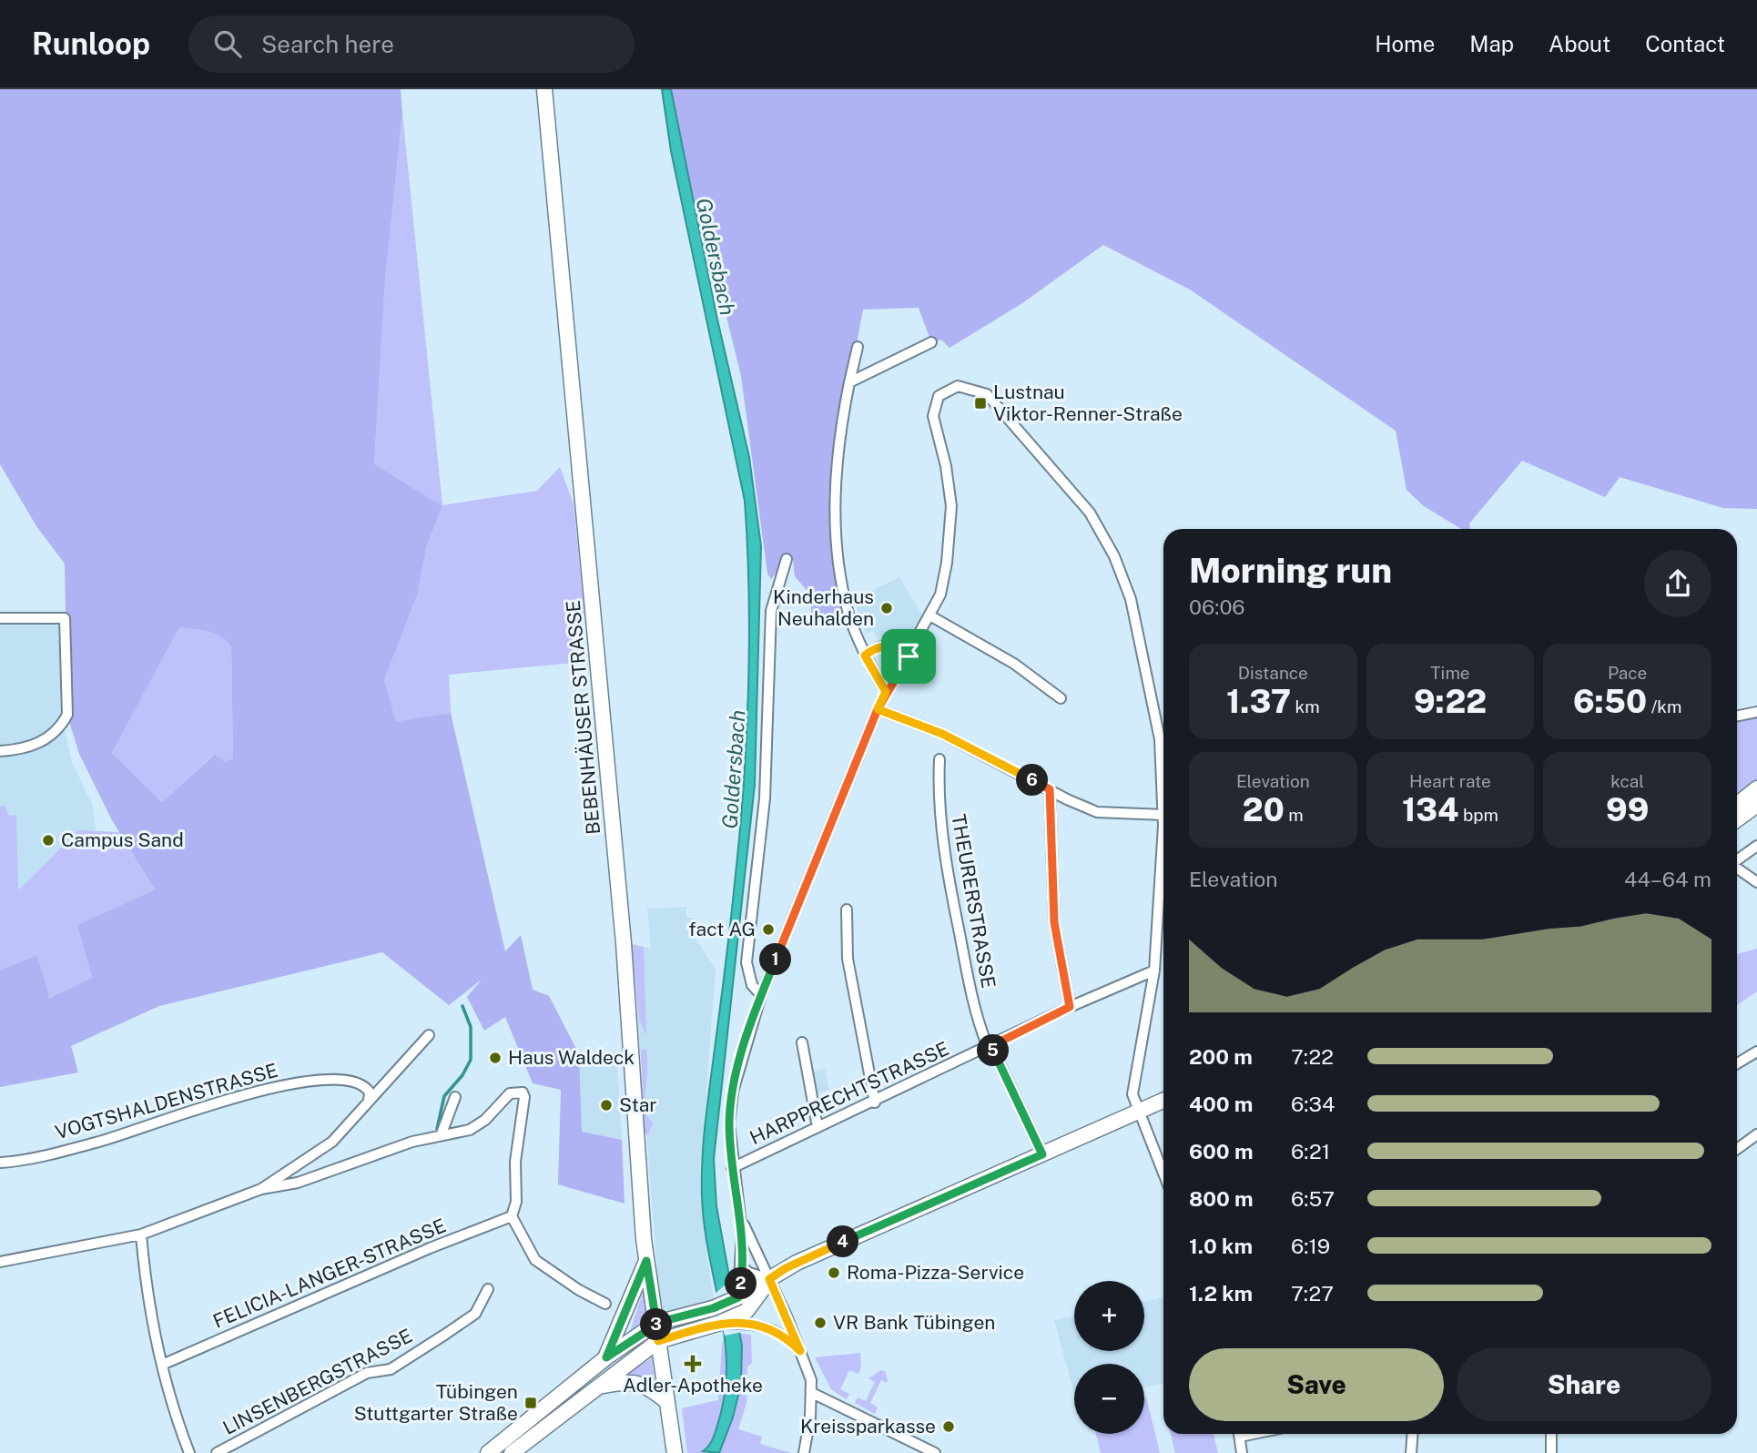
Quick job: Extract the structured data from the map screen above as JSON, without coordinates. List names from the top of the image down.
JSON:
{
  "streets": {
    "main road": ["BEBENHÄUSER STRASSE"],
    "street": [
      "THEURERSTRASSE",
      "HARPPRECHTSTRASSE",
      "VOGTSHALDENSTRASSE",
      "FELICIA-LANGER-STRASSE",
      "LINSENBERGSTRASSE"
    ]
  },
  "crossings": [
    ["THEURERSTRASSE", "HARPPRECHTSTRASSE"]
  ],
  "water": ["Goldersbach"],
  "places": {
    "transit": ["Lustnau Viktor-Renner-Straße", "Tübingen Stuttgarter Straße"],
    "other": [
      "Kinderhaus Neuhalden",
      "Campus Sand",
      "fact AG",
      "Haus Waldeck",
      "Star",
      "Roma-Pizza-Service",
      "VR Bank Tübingen",
      "Kreissparkasse"
    ],
    "health": ["Adler-Apotheke"]
  },
  "page": {
    "header": "Runloop",
    "search": "Search here",
    "nav": [
      "Home",
      "Map",
      "About",
      "Contact"
    ],
    "heading": ["Morning run", "06:06"],
    "stats": [
      ["Distance", "1.37 km"],
      ["Time", "9:22"],
      ["Pace", "6:50 /km"],
      ["Elevation", "20 m"],
      ["Heart rate", "134 bpm"],
      ["kcal", "99"]
    ],
    "pins": [
      "6",
      "1",
      "5",
      "4",
      "2",
      "3"
    ],
    "chart": ["Elevation", "44–64 m"],
    "list": [
      {
        "name": "200 m",
        "note": "7:22"
      },
      {
        "name": "400 m",
        "note": "6:34"
      },
      {
        "name": "600 m",
        "note": "6:21"
      },
      {
        "name": "800 m",
        "note": "6:57"
      },
      {
        "name": "1.0 km",
        "note": "6:19"
      },
      {
        "name": "1.2 km",
        "note": "7:27"
      }
    ],
    "map_buttons": ["+", "−"],
    "buttons": ["Save", "Share"]
  }
}
